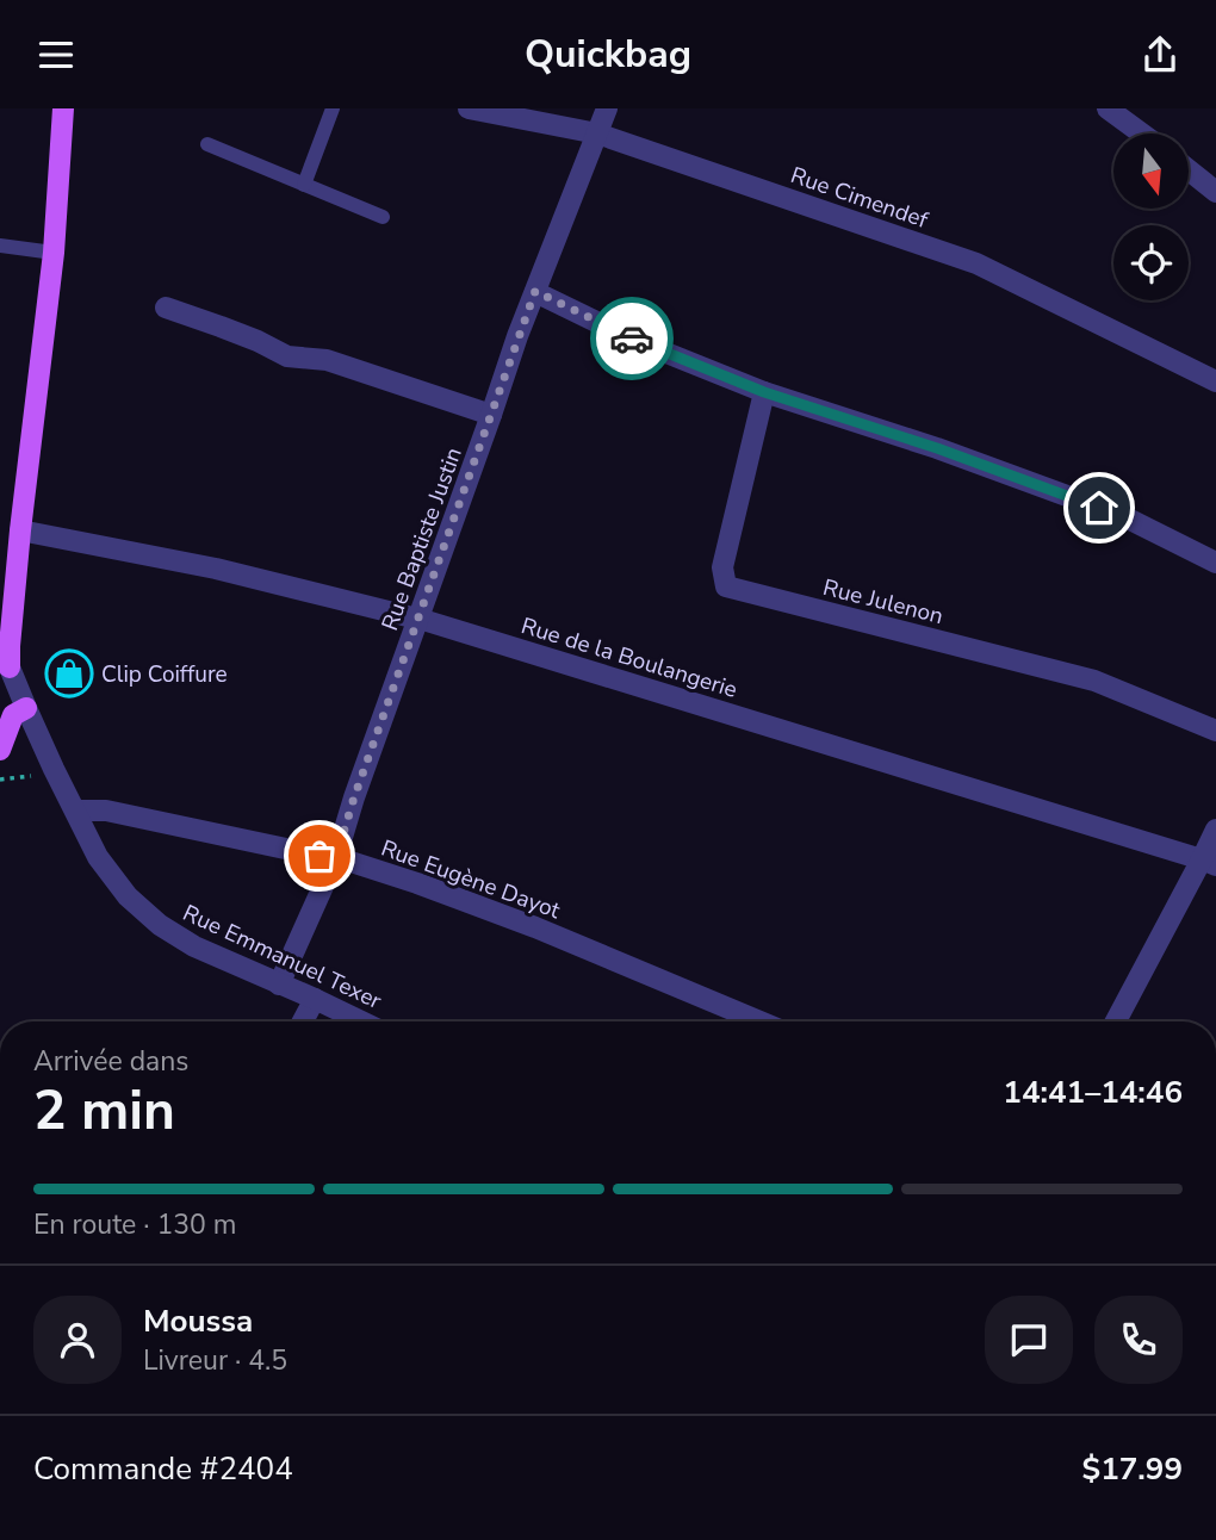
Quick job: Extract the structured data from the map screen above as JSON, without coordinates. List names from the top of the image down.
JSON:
{
  "streets": {
    "street": [
      "Rue Cimendef",
      "Rue Baptiste Justin",
      "Rue Julenon",
      "Rue de la Boulangerie",
      "Rue Eugène Dayot",
      "Rue Emmanuel Texer"
    ]
  },
  "crossings": [
    ["Rue Cimendef", "Rue Baptiste Justin"],
    ["Rue Baptiste Justin", "Rue de la Boulangerie"],
    ["Rue Baptiste Justin", "Rue Eugène Dayot"],
    ["Rue Baptiste Justin", "Rue Emmanuel Texer"],
    ["Rue Eugène Dayot", "Rue Emmanuel Texer"]
  ],
  "places": {
    "shop": ["Clip Coiffure"]
  },
  "north": "bottom",
  "page": {
    "header": "Quickbag",
    "heading": ["2 min", "Arrivée dans", "14:41–14:46"],
    "panel": [
      "Moussa",
      "Livreur · 4.5",
      "Commande #2404",
      "$17.99"
    ],
    "bar": "En route · 130 m"
  }
}
